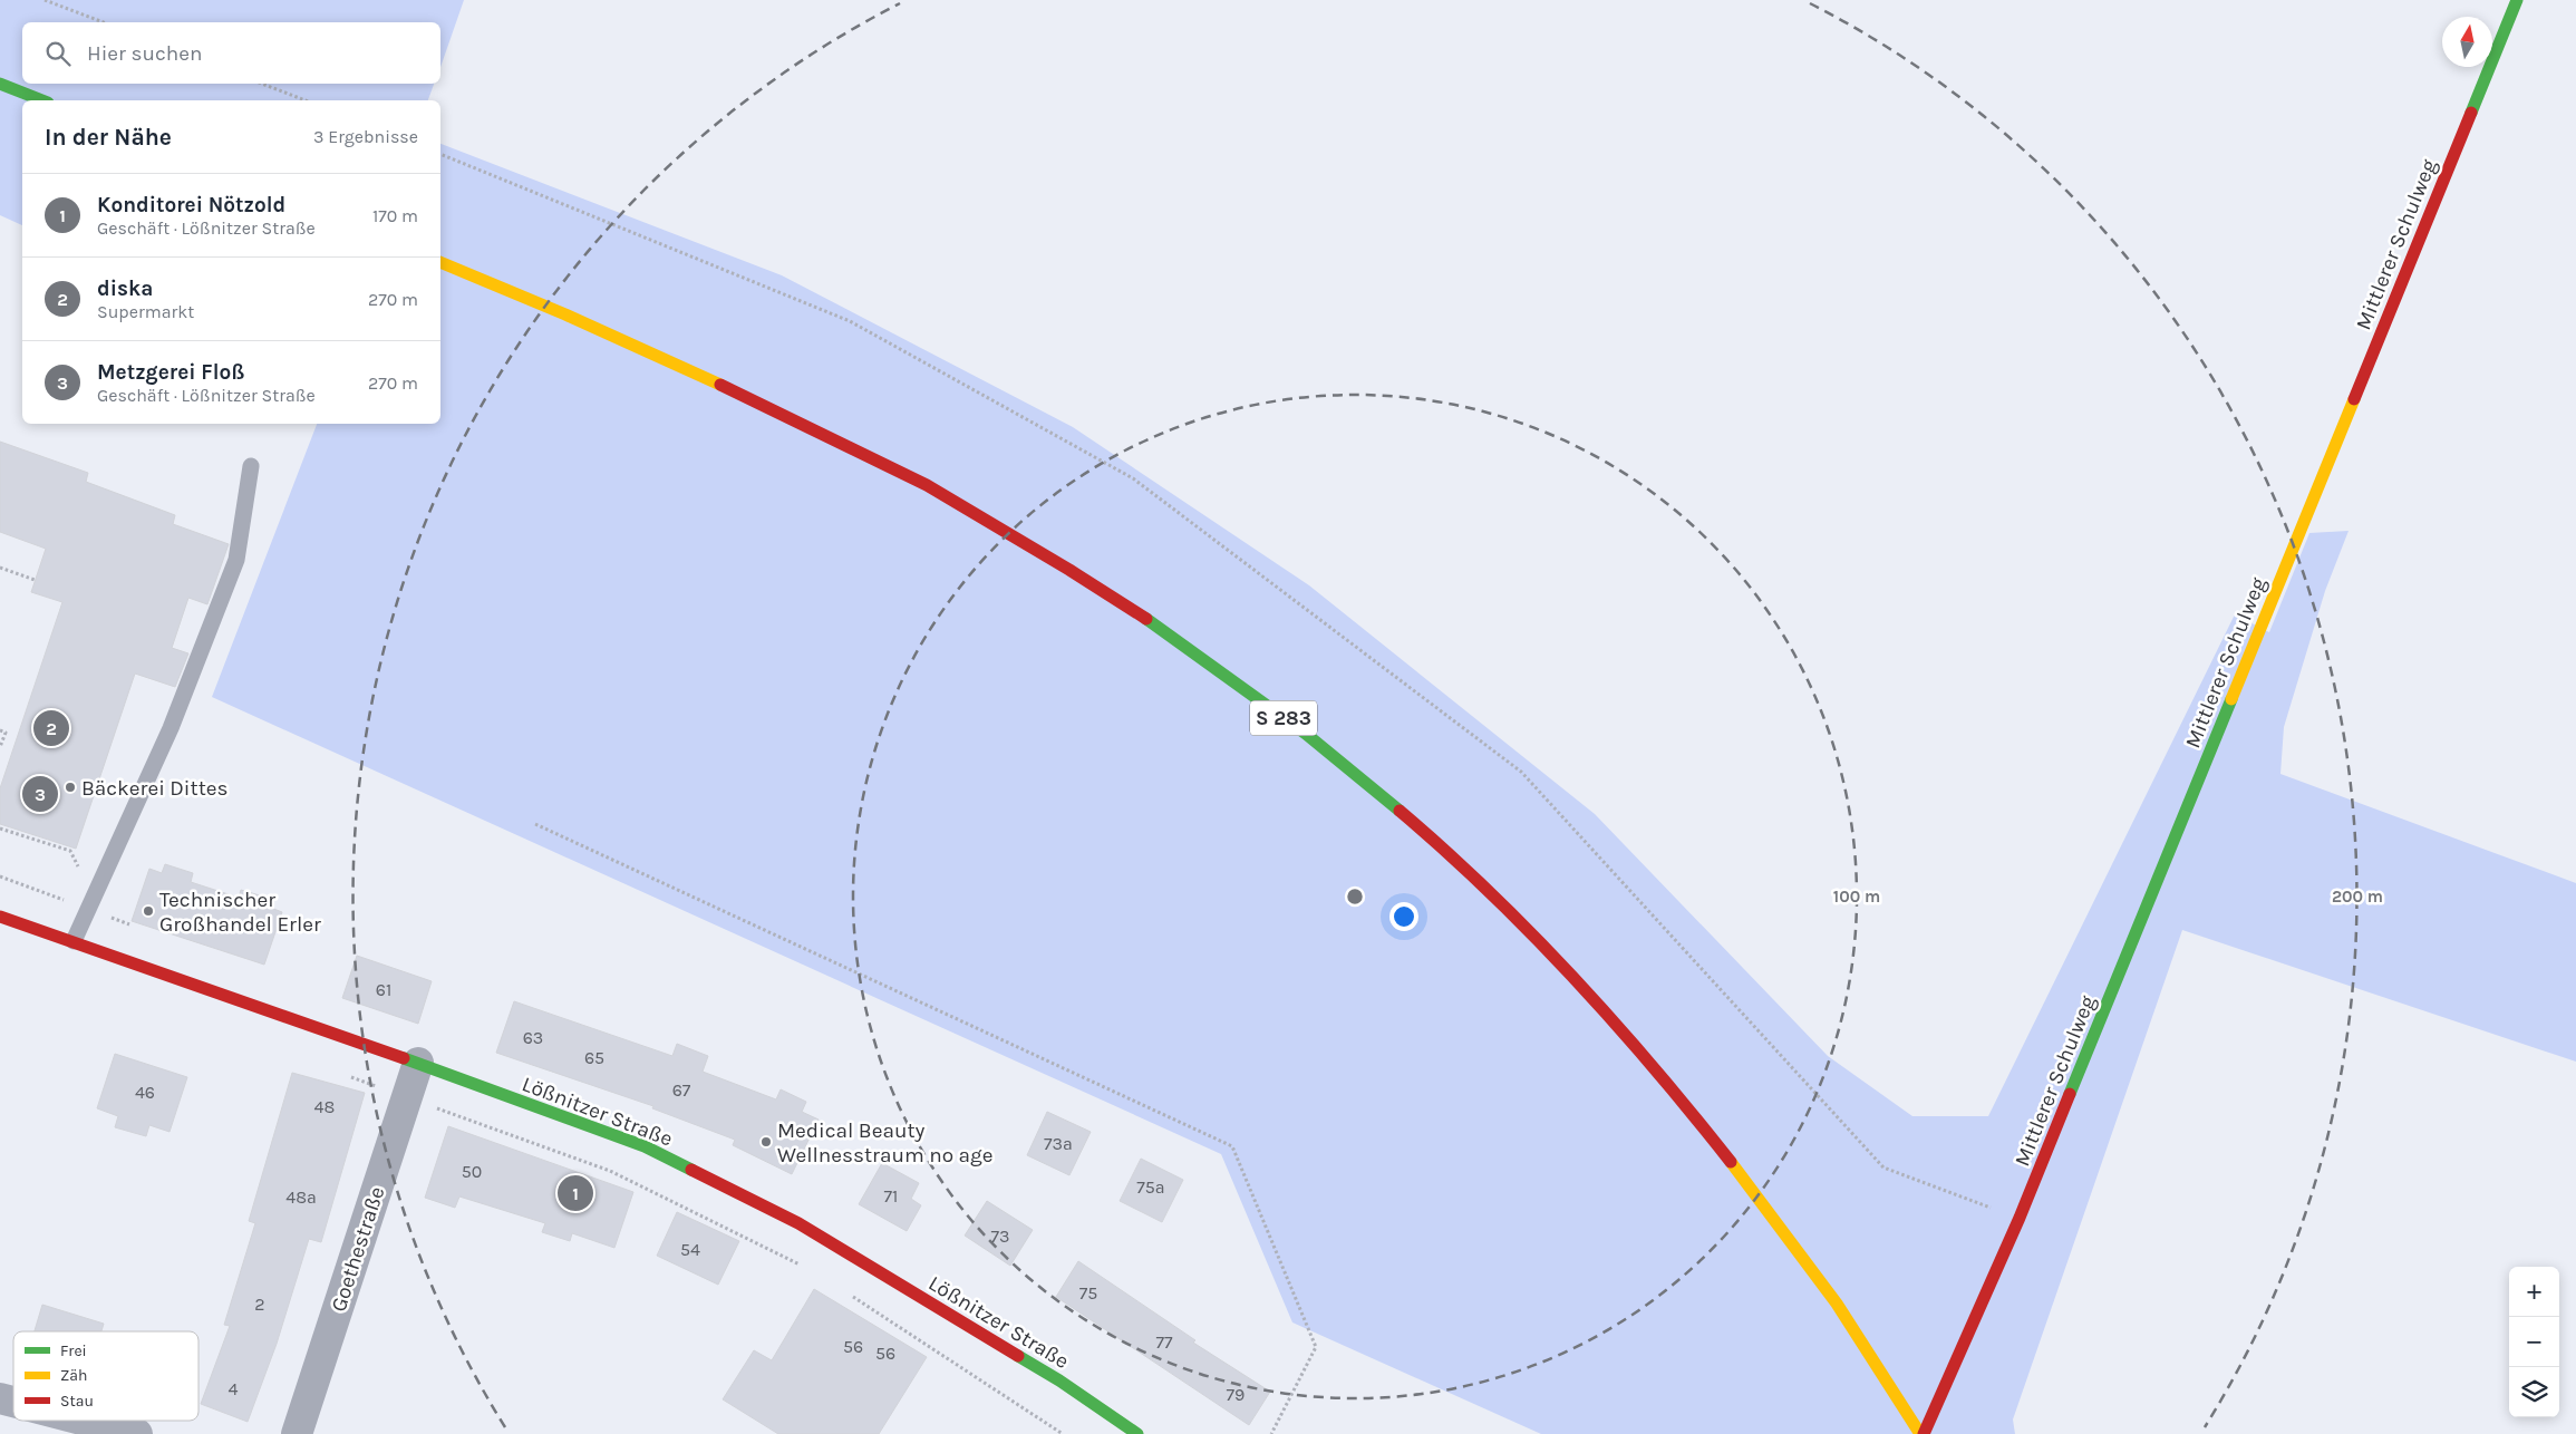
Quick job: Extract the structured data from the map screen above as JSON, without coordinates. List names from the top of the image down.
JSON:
{
  "streets": {
    "street": [
      "Mittlerer Schulweg",
      "S 283",
      "Lößnitzer Straße",
      "Goethestraße"
    ]
  },
  "crossings": [
    ["Mittlerer Schulweg", "S 283"],
    ["Lößnitzer Straße", "Goethestraße"]
  ],
  "places": ["Bäckerei Dittes", "Technischer Großhandel Erler", "Medical Beauty Wellnesstraum no age"],
  "house_numbers": [
    "61",
    "63",
    "65",
    "67",
    "46",
    "48",
    "73a",
    "50",
    "75a",
    "71",
    "48a",
    "73",
    "54",
    "75",
    "2",
    "77",
    "56",
    "56",
    "4",
    "79"
  ],
  "legend": ["Frei", "Zäh", "Stau"],
  "north": "top",
  "page": {
    "search": "Hier suchen",
    "heading": ["In der Nähe", "3 Ergebnisse"],
    "list": [
      {
        "mark": "1",
        "name": "Konditorei Nötzold",
        "note": "Geschäft · Lößnitzer Straße",
        "value": "170 m"
      },
      {
        "mark": "2",
        "name": "diska",
        "note": "Supermarkt",
        "value": "270 m"
      },
      {
        "mark": "3",
        "name": "Metzgerei Floß",
        "note": "Geschäft · Lößnitzer Straße",
        "value": "270 m"
      }
    ],
    "pins": ["2", "3", "1"],
    "map_buttons": ["+", "−"]
  },
  "rings": ["100 m", "200 m"]
}
